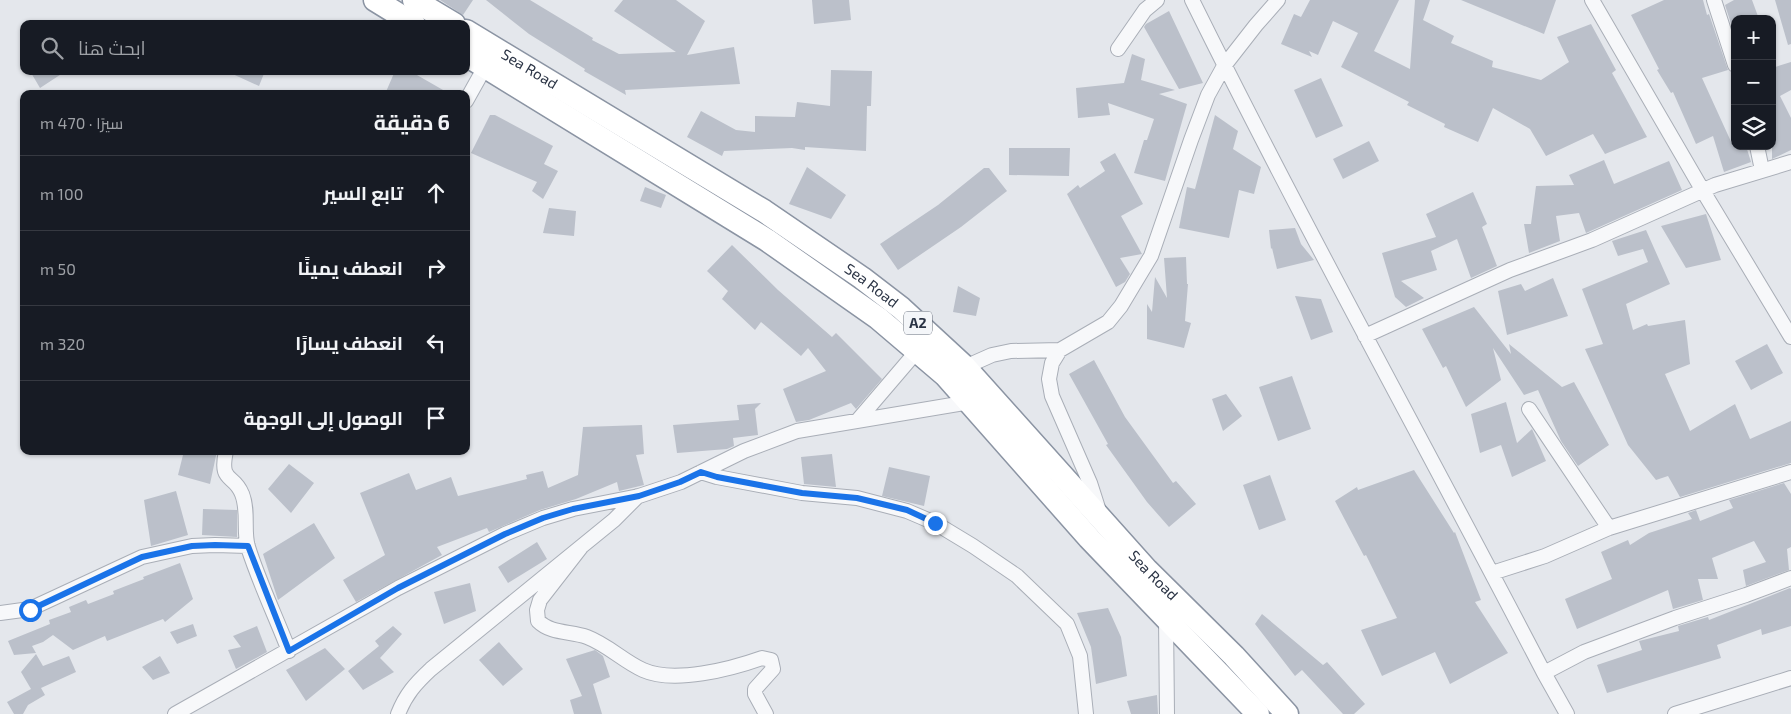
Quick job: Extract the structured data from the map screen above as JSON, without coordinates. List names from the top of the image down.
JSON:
{
  "streets": {
    "highway": ["Sea Road", "A2"]
  },
  "page": {
    "map_buttons": ["+", "−"],
    "search": "ابحث هنا",
    "heading": ["6 دقيقة", "سيرًا · 470 m"],
    "list": [
      ["تابع السير", "100 m"],
      ["انعطف يمينًا", "50 m"],
      ["انعطف يسارًا", "320 m"],
      "الوصول إلى الوجهة"
    ]
  }
}
